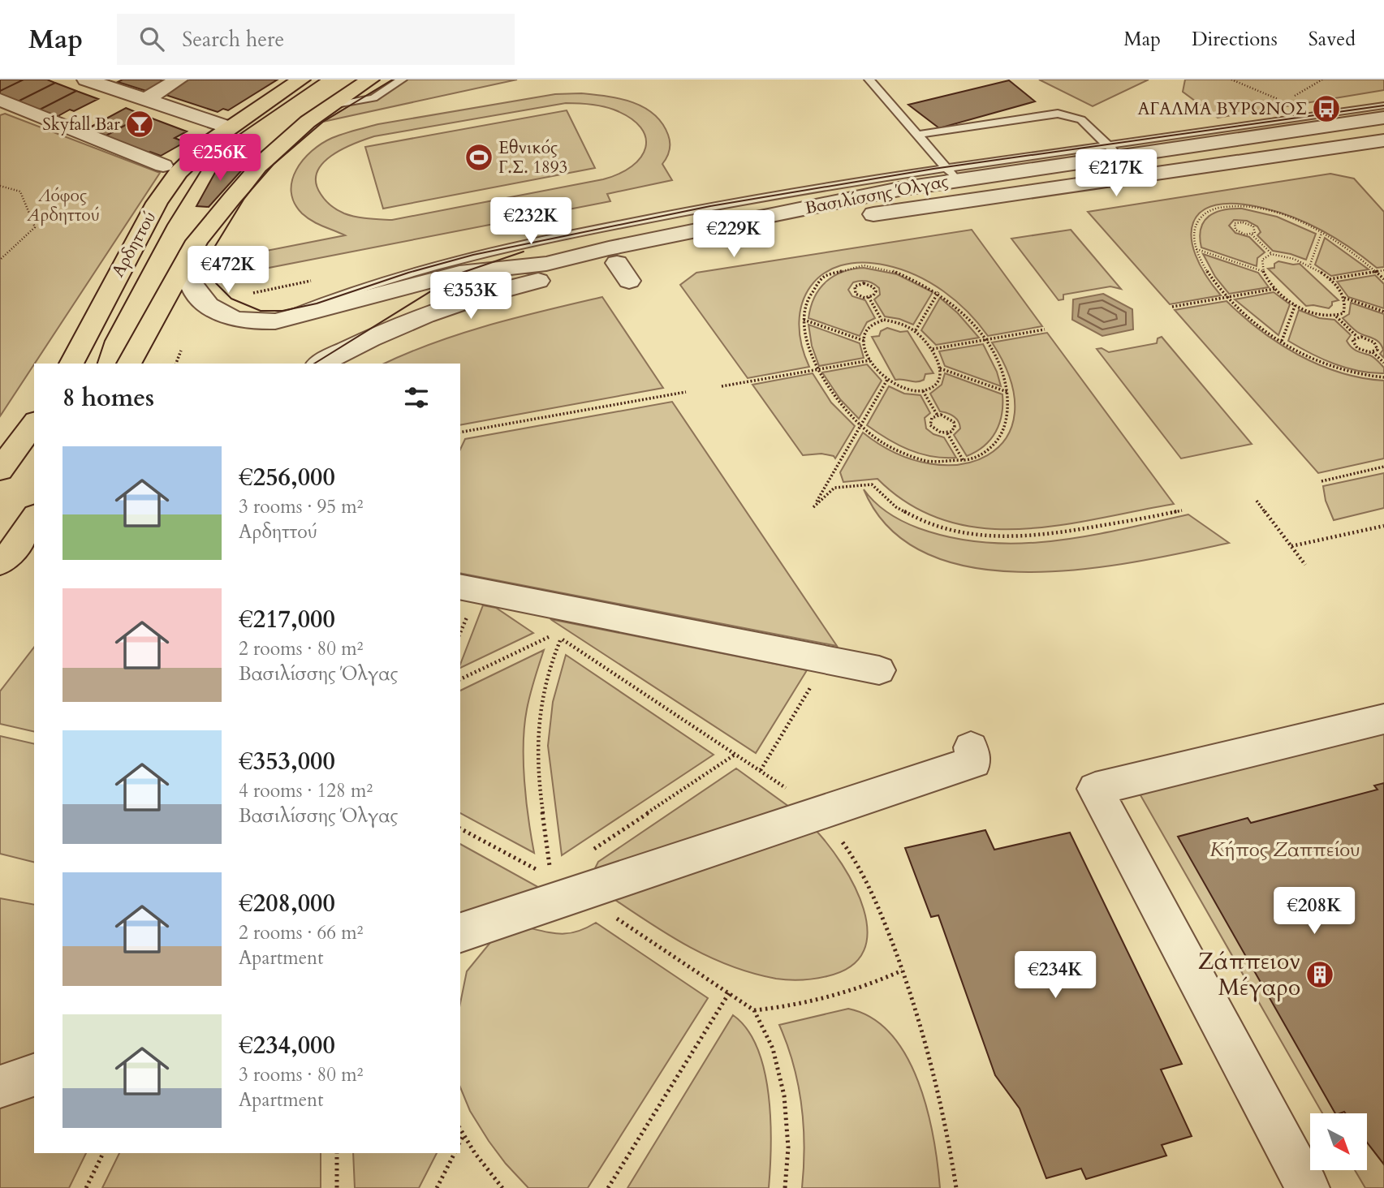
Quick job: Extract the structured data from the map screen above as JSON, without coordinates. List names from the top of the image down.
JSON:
{
  "streets": {
    "main road": ["Αρδηττού"],
    "street": ["Βασιλίσσης Όλγας"]
  },
  "parks": ["Λόφος Αρδηττού", "Κήπος Ζαππείου"],
  "places": {
    "bus stop": ["ΑΓΑΛΜΑ ΒΥΡΩΝΟΣ"],
    "bar": ["Skyfall Bar"],
    "sports": ["Εθνικός Γ.Σ. 1893"],
    "building": ["Ζάππειον Μέγαρο"]
  },
  "north": "bottom right",
  "page": {
    "header": "Map",
    "search": "Search here",
    "nav": ["Map", "Directions", "Saved"],
    "price": [
      "€256K",
      "€217K",
      "€232K",
      "€229K",
      "€472K",
      "€353K",
      "€208K",
      "€234K"
    ],
    "heading": "8 homes",
    "list": [
      {
        "name": "€256,000",
        "note": "3 rooms · 95 m² · Αρδηττού"
      },
      {
        "name": "€217,000",
        "note": "2 rooms · 80 m² · Βασιλίσσης Όλγας"
      },
      {
        "name": "€353,000",
        "note": "4 rooms · 128 m² · Βασιλίσσης Όλγας"
      },
      {
        "name": "€208,000",
        "note": "2 rooms · 66 m² · Apartment"
      },
      {
        "name": "€234,000",
        "note": "3 rooms · 80 m² · Apartment"
      }
    ]
  }
}
